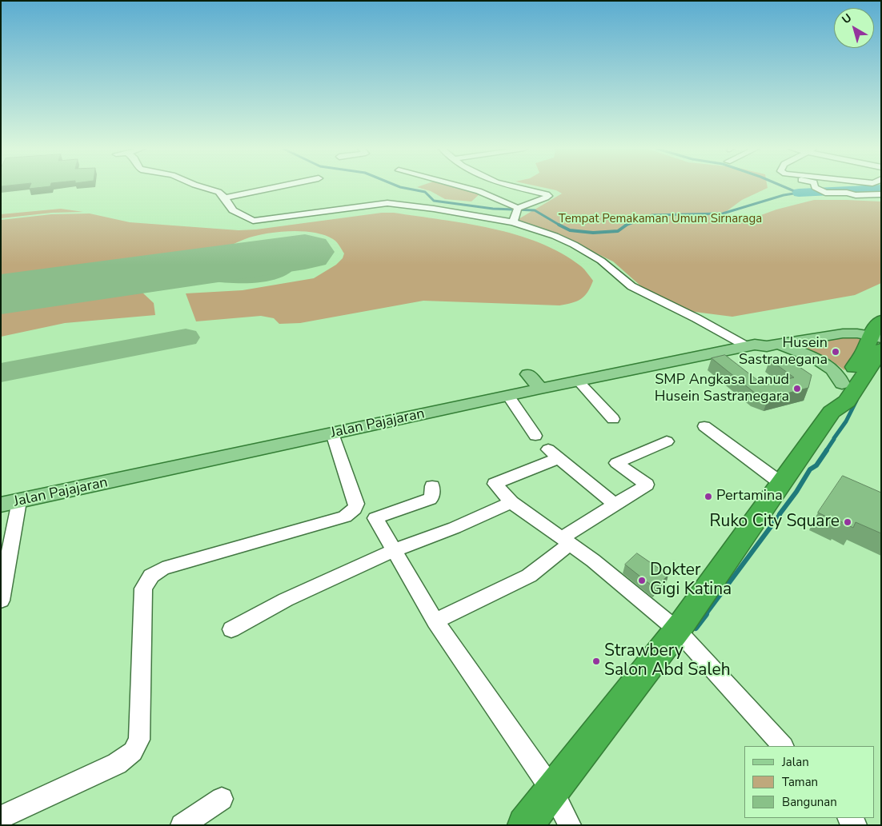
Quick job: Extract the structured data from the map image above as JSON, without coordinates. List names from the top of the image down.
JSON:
{
  "streets": {
    "main road": ["Jalan Pajajaran"]
  },
  "parks": ["Tempat Pemakaman Umum Sirnaraga"],
  "places": [
    "Husein Sastranegana",
    "SMP Angkasa Lanud Husein Sastranegara",
    "Pertamina",
    "Ruko City Square",
    "Dokter Gigi Katina",
    "Strawbery Salon Abd Saleh"
  ],
  "legend": ["Jalan", "Taman", "Bangunan"],
  "north": "top left"
}
